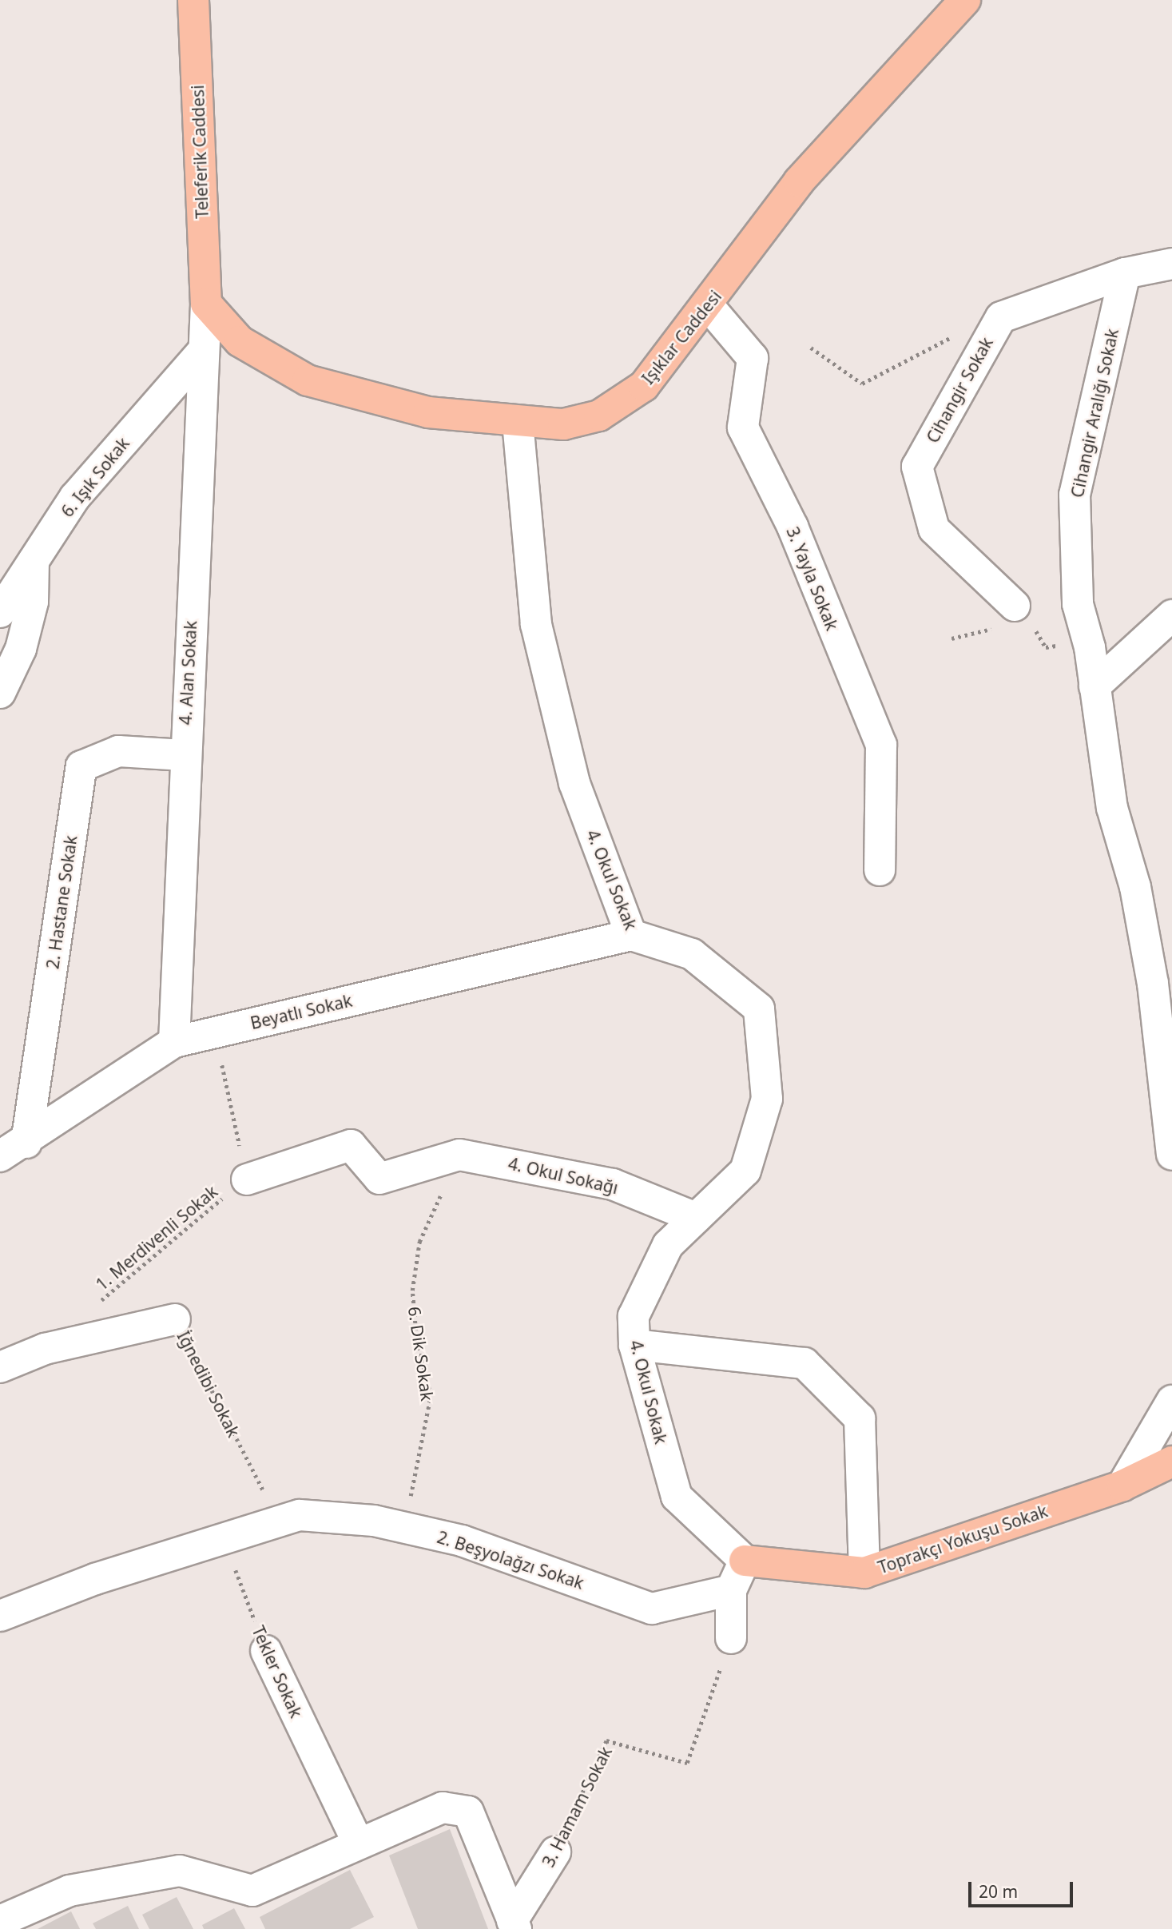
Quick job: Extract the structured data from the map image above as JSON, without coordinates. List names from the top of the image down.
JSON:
{
  "streets": {
    "main road": ["Teleferik Caddesi", "Işıklar Caddesi", "Toprakçı Yokuşu Sokak"],
    "street": [
      "Cihangir Sokak",
      "Cihangir Aralığı Sokak",
      "6. Işık Sokak",
      "3. Yayla Sokak",
      "4. Alan Sokak",
      "4. Okul Sokak",
      "2. Hastane Sokak",
      "Beyatlı Sokak",
      "4. Okul Sokağı",
      "İğnedibi Sokak",
      "2. Beşyolağzı Sokak",
      "Tekler Sokak",
      "3. Hamam Sokak"
    ],
    "path": ["1. Merdivenli Sokak", "6. Dik Sokak"]
  },
  "crossings": [
    ["Teleferik Caddesi", "Işıklar Caddesi"],
    ["Teleferik Caddesi", "4. Alan Sokak"],
    ["Işıklar Caddesi", "3. Yayla Sokak"],
    ["Işıklar Caddesi", "4. Alan Sokak"],
    ["Işıklar Caddesi", "4. Okul Sokak"],
    ["Cihangir Sokak", "Cihangir Aralığı Sokak"],
    ["6. Işık Sokak", "4. Alan Sokak"],
    ["4. Alan Sokak", "2. Hastane Sokak"],
    ["4. Alan Sokak", "Beyatlı Sokak"],
    ["4. Okul Sokak", "Beyatlı Sokak"],
    ["4. Okul Sokak", "4. Okul Sokağı"],
    ["4. Okul Sokak", "Toprakçı Yokuşu Sokak"],
    ["2. Hastane Sokak", "Beyatlı Sokak"],
    ["4. Okul Sokağı", "6. Dik Sokak"],
    ["6. Dik Sokak", "2. Beşyolağzı Sokak"],
    ["İğnedibi Sokak", "2. Beşyolağzı Sokak"]
  ],
  "scale_bar": "20 m"
}
